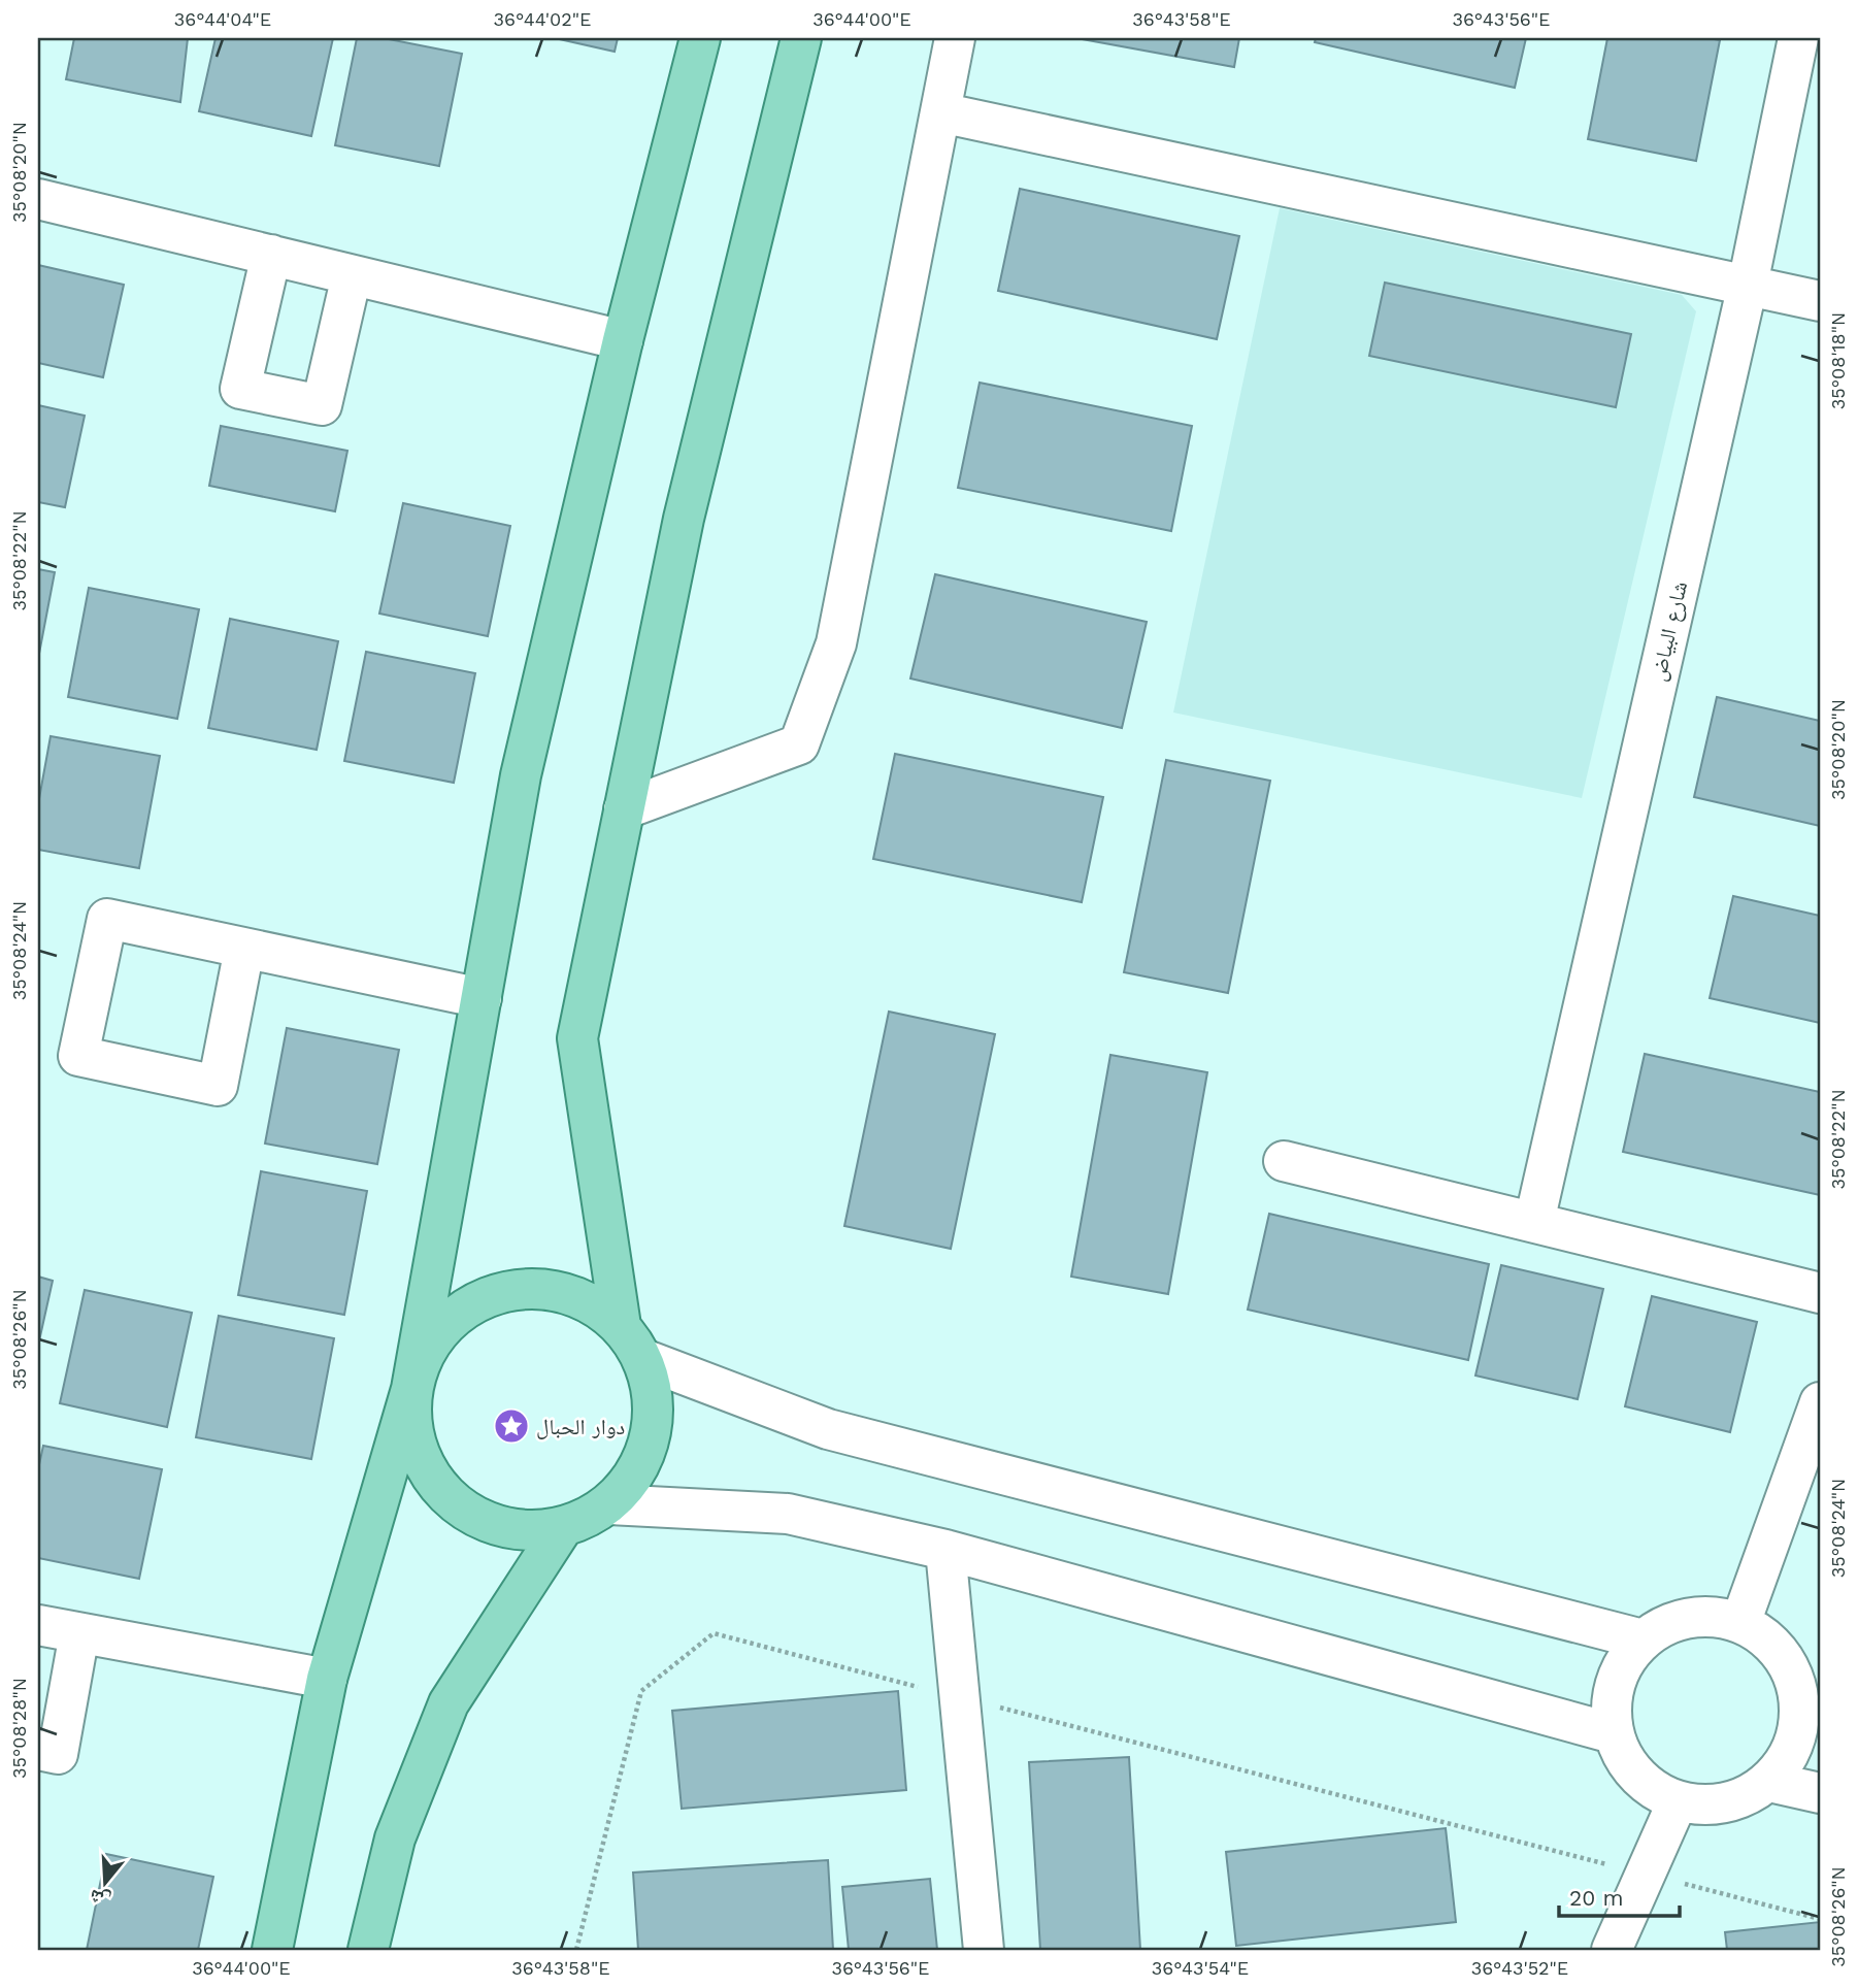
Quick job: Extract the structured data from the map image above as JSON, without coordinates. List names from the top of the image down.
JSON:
{
  "streets": {
    "street": ["شارع البياض"]
  },
  "places": {
    "place": ["دوار الحبال"]
  },
  "scale_bar": "20 m",
  "north": "bottom",
  "coordinates": [
    "36°44'04\"E",
    "36°44'02\"E",
    "36°44'00\"E",
    "36°43'58\"E",
    "36°43'56\"E",
    "35°08'20\"N",
    "35°08'18\"N",
    "35°08'22\"N",
    "35°08'24\"N",
    "35°08'26\"N",
    "35°08'28\"N",
    "36°43'54\"E",
    "36°43'52\"E"
  ]
}
